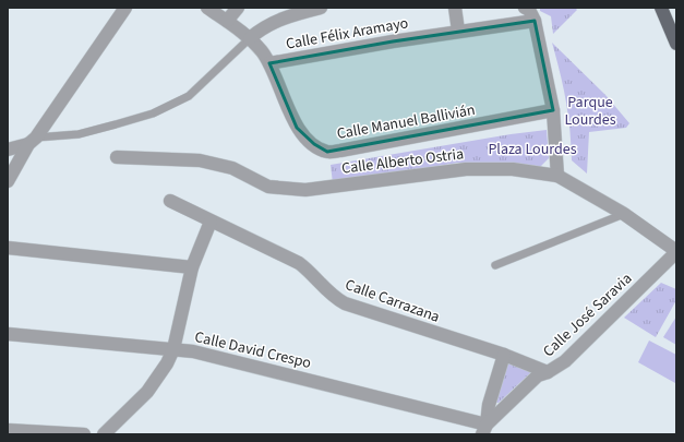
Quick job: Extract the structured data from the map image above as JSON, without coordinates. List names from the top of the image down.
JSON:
{
  "streets": {
    "street": [
      "Calle Félix Aramayo",
      "Calle Manuel Ballivián",
      "Calle Alberto Ostria",
      "Calle Carrazana",
      "Calle José Saravia",
      "Calle David Crespo"
    ]
  },
  "crossings": [
    ["Calle Félix Aramayo", "Calle Manuel Ballivián"],
    ["Calle Alberto Ostria", "Calle José Saravia"],
    ["Calle Carrazana", "Calle José Saravia"],
    ["Calle José Saravia", "Calle David Crespo"]
  ],
  "parks": ["Parque Lourdes", "Plaza Lourdes"]
}
